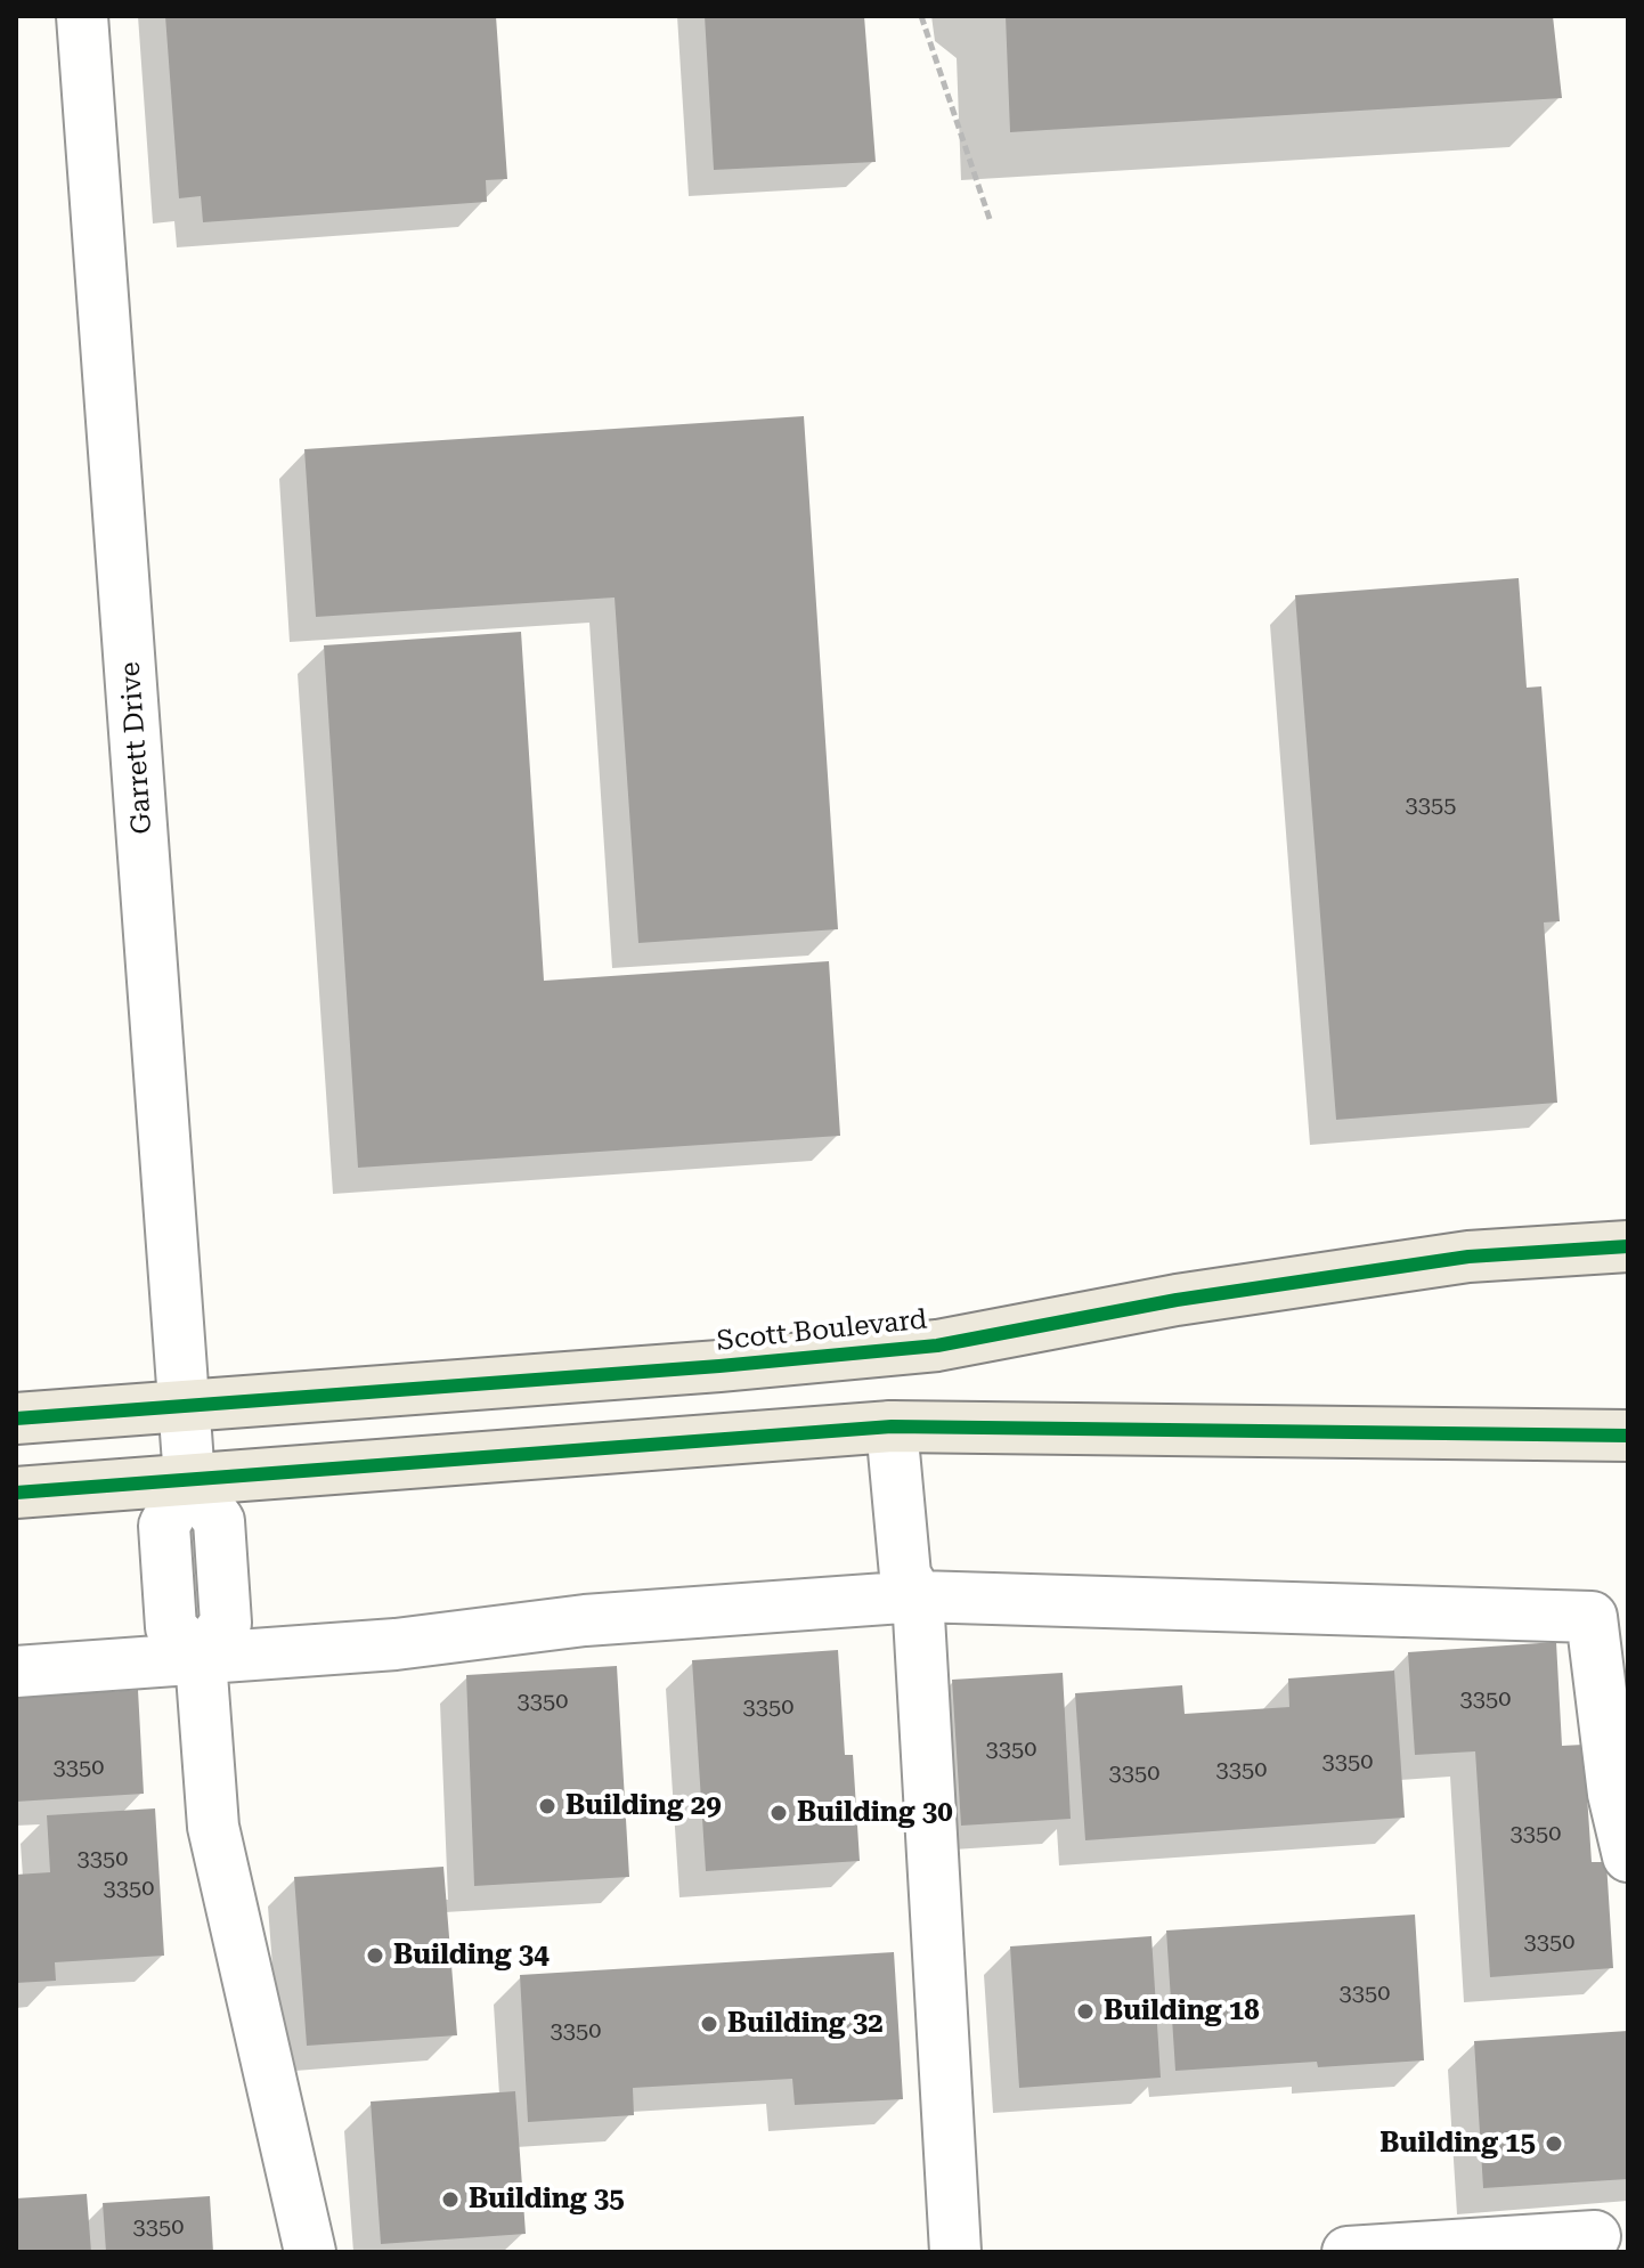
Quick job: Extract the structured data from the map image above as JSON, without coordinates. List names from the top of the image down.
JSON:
{
  "streets": {
    "main road": ["Scott Boulevard"],
    "street": ["Garrett Drive"]
  },
  "crossings": [
    ["Garrett Drive", "Scott Boulevard"]
  ],
  "places": [
    "Building 29",
    "Building 30",
    "Building 34",
    "Building 18",
    "Building 32",
    "Building 15",
    "Building 35"
  ],
  "house_numbers": [
    "3355",
    "3350",
    "3350",
    "3350",
    "3350",
    "3350",
    "3350",
    "3350",
    "3350",
    "3350",
    "3350",
    "3350",
    "3350",
    "3350",
    "3350",
    "3350"
  ]
}
